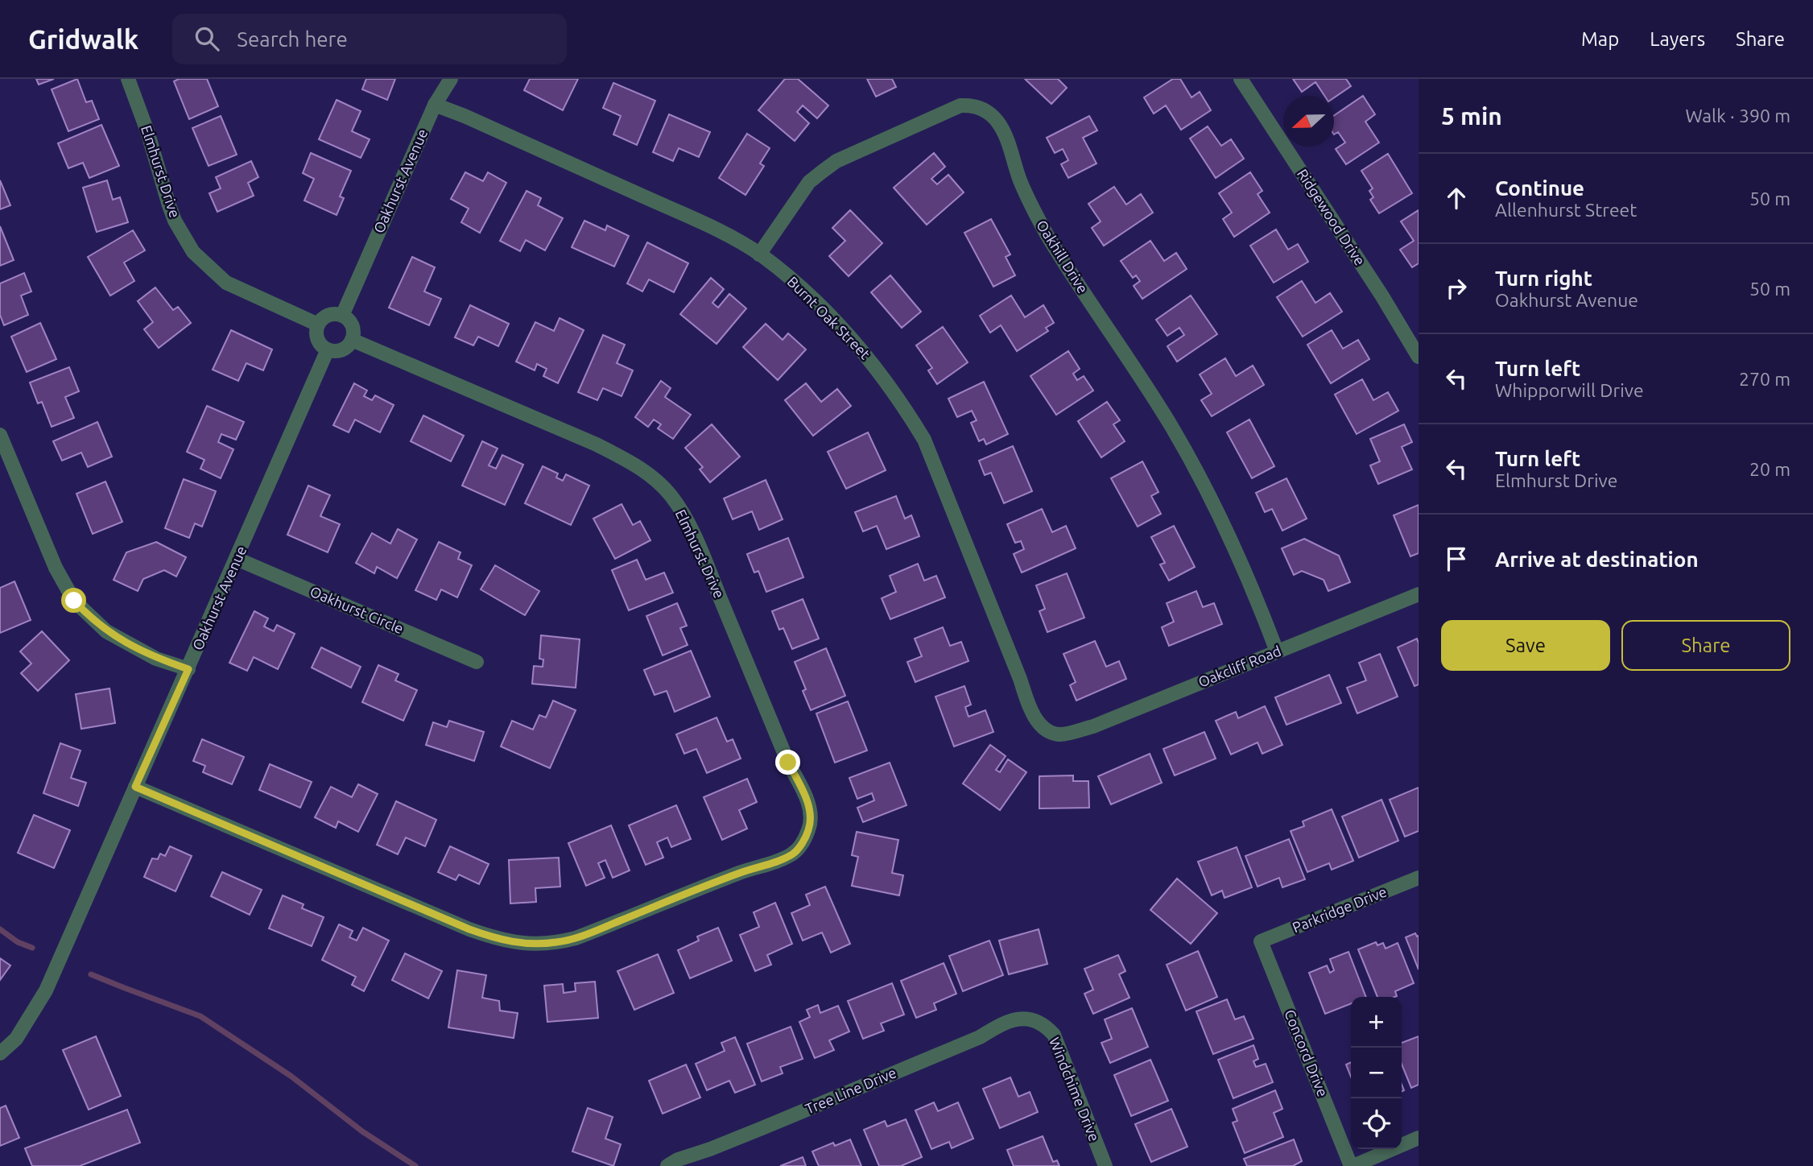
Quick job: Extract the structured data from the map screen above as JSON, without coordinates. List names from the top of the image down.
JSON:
{
  "streets": {
    "street": [
      "Elmhurst Drive",
      "Oakhurst Avenue",
      "Ridgewood Drive",
      "Oakhill Drive",
      "Burnt Oak Street",
      "Oakhurst Circle",
      "Oakcliff Road",
      "Parkridge Drive",
      "Concord Drive",
      "Windchime Drive",
      "Tree Line Drive"
    ]
  },
  "crossings": [
    ["Elmhurst Drive", "Oakhurst Avenue"],
    ["Oakhurst Avenue", "Burnt Oak Street"],
    ["Oakhurst Avenue", "Oakhurst Circle"],
    ["Oakhill Drive", "Burnt Oak Street"],
    ["Oakhill Drive", "Oakcliff Road"],
    ["Burnt Oak Street", "Oakcliff Road"],
    ["Parkridge Drive", "Concord Drive"],
    ["Windchime Drive", "Tree Line Drive"]
  ],
  "north": "left",
  "page": {
    "header": "Gridwalk",
    "search": "Search here",
    "nav": ["Map", "Layers", "Share"],
    "heading": ["5 min", "Walk · 390 m"],
    "list": [
      ["Continue", "Allenhurst Street", "50 m"],
      ["Turn right", "Oakhurst Avenue", "50 m"],
      ["Turn left", "Whipporwill Drive", "270 m"],
      ["Turn left", "Elmhurst Drive", "20 m"],
      "Arrive at destination"
    ],
    "buttons": ["Save", "Share"],
    "map_buttons": ["+", "−"]
  }
}
